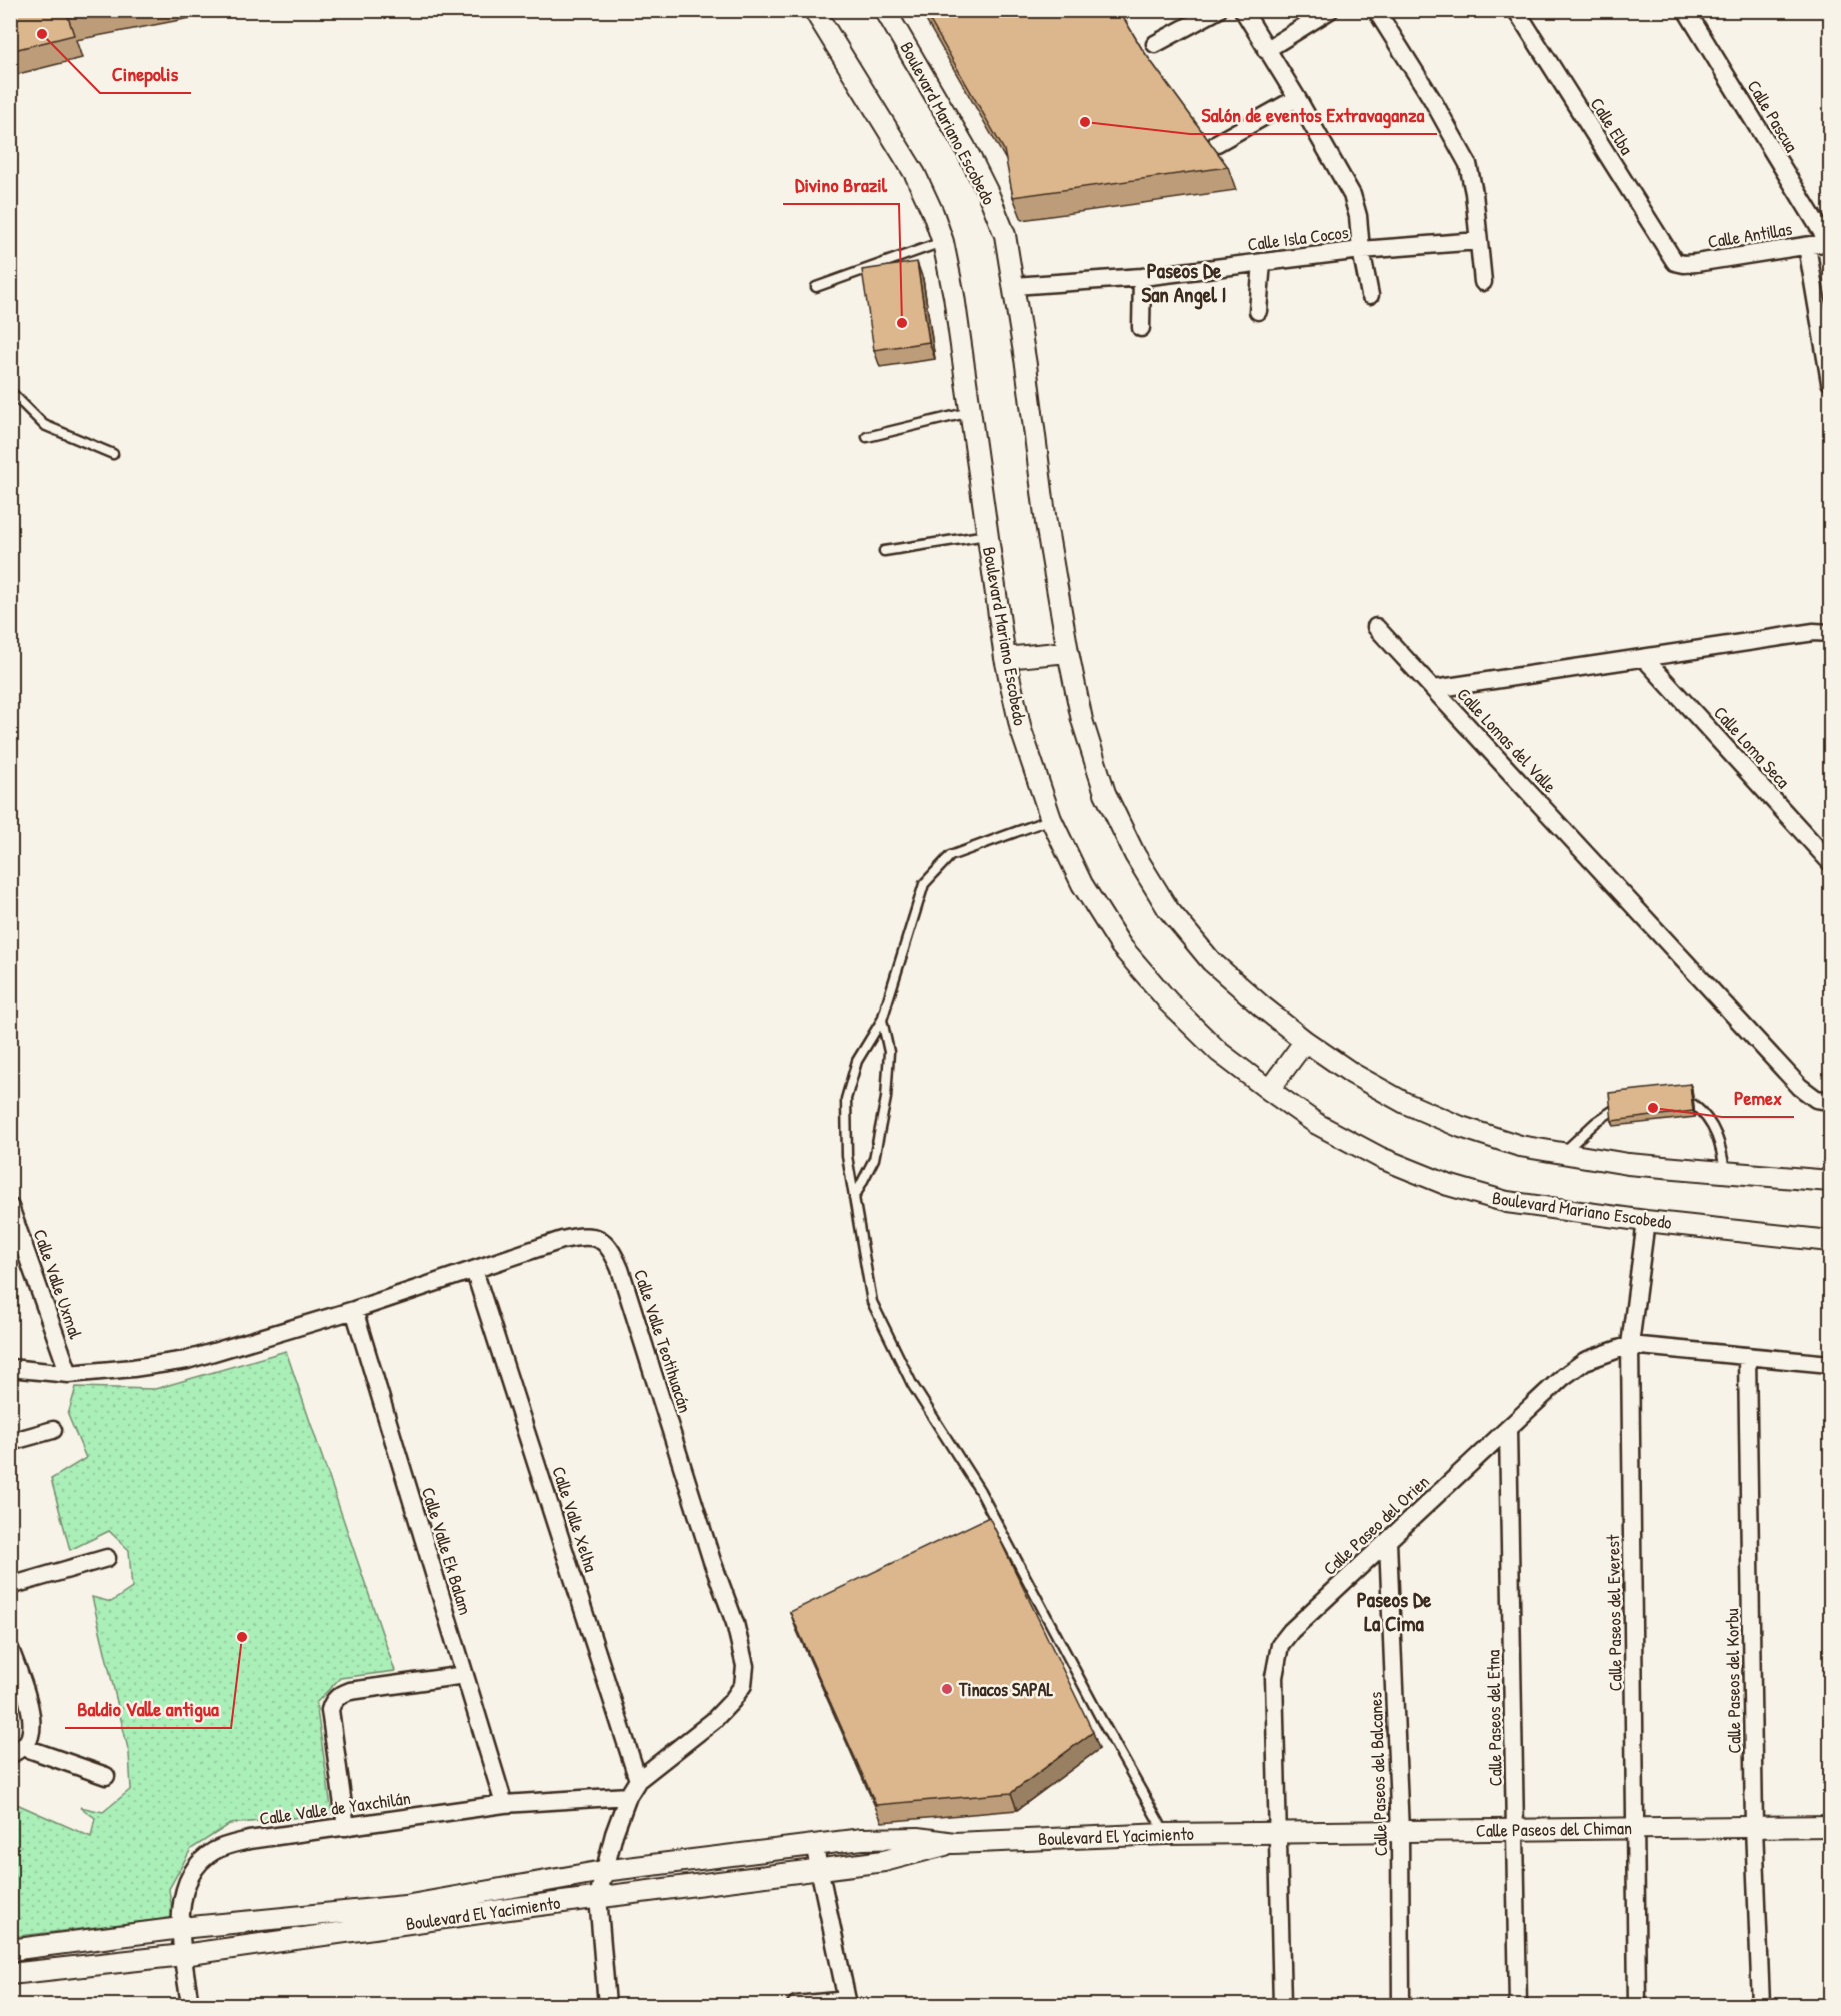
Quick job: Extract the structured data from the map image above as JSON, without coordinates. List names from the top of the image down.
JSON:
{
  "streets": {
    "street": [
      "Calle Pascua",
      "Boulevard Mariano Escobedo",
      "Calle Elba",
      "Calle Antillas",
      "Calle Isla Cocos",
      "Calle Lomas del Valle",
      "Calle Loma Seca",
      "Calle Valle Uxmal",
      "Calle Valle Teotihuacán",
      "Calle Valle Xelha",
      "Calle Paseo del Orien",
      "Calle Valle Ek Balam",
      "Calle Paseos del Everest",
      "Calle Paseos del Korbu",
      "Calle Paseos del Etna",
      "Calle Paseos del Balcanes",
      "Calle Valle de Yaxchilán",
      "Calle Paseos del Chiman",
      "Boulevard El Yacimiento"
    ]
  },
  "crossings": [
    ["Calle Pascua", "Calle Antillas"],
    ["Boulevard Mariano Escobedo", "Calle Isla Cocos"],
    ["Boulevard Mariano Escobedo", "Calle Paseos del Everest"],
    ["Calle Elba", "Calle Antillas"],
    ["Calle Lomas del Valle", "Calle Loma Seca"],
    ["Calle Valle Uxmal", "Calle Valle Teotihuacán"],
    ["Calle Valle Teotihuacán", "Calle Valle Xelha"],
    ["Calle Valle Teotihuacán", "Calle Valle Ek Balam"],
    ["Calle Valle Teotihuacán", "Calle Valle de Yaxchilán"],
    ["Calle Valle Teotihuacán", "Boulevard El Yacimiento"],
    ["Calle Paseo del Orien", "Calle Paseos del Everest"],
    ["Calle Paseo del Orien", "Calle Paseos del Korbu"],
    ["Calle Paseo del Orien", "Calle Paseos del Etna"],
    ["Calle Paseo del Orien", "Calle Paseos del Balcanes"],
    ["Calle Paseo del Orien", "Calle Paseos del Chiman"],
    ["Calle Paseo del Orien", "Boulevard El Yacimiento"],
    ["Calle Valle Ek Balam", "Calle Valle de Yaxchilán"],
    ["Calle Paseos del Everest", "Calle Paseos del Chiman"],
    ["Calle Paseos del Korbu", "Calle Paseos del Chiman"],
    ["Calle Paseos del Etna", "Calle Paseos del Chiman"],
    ["Calle Paseos del Balcanes", "Calle Paseos del Chiman"],
    ["Calle Valle de Yaxchilán", "Boulevard El Yacimiento"],
    ["Calle Paseos del Chiman", "Boulevard El Yacimiento"]
  ],
  "districts": ["Paseos De San Angel I", "Paseos De La Cima"],
  "places": [
    "Cinepolis",
    "Salón de eventos Extravaganza",
    "Divino Brazil",
    "Pemex",
    "Baldio Valle antigua",
    "Tinacos SAPAL"
  ]
}
